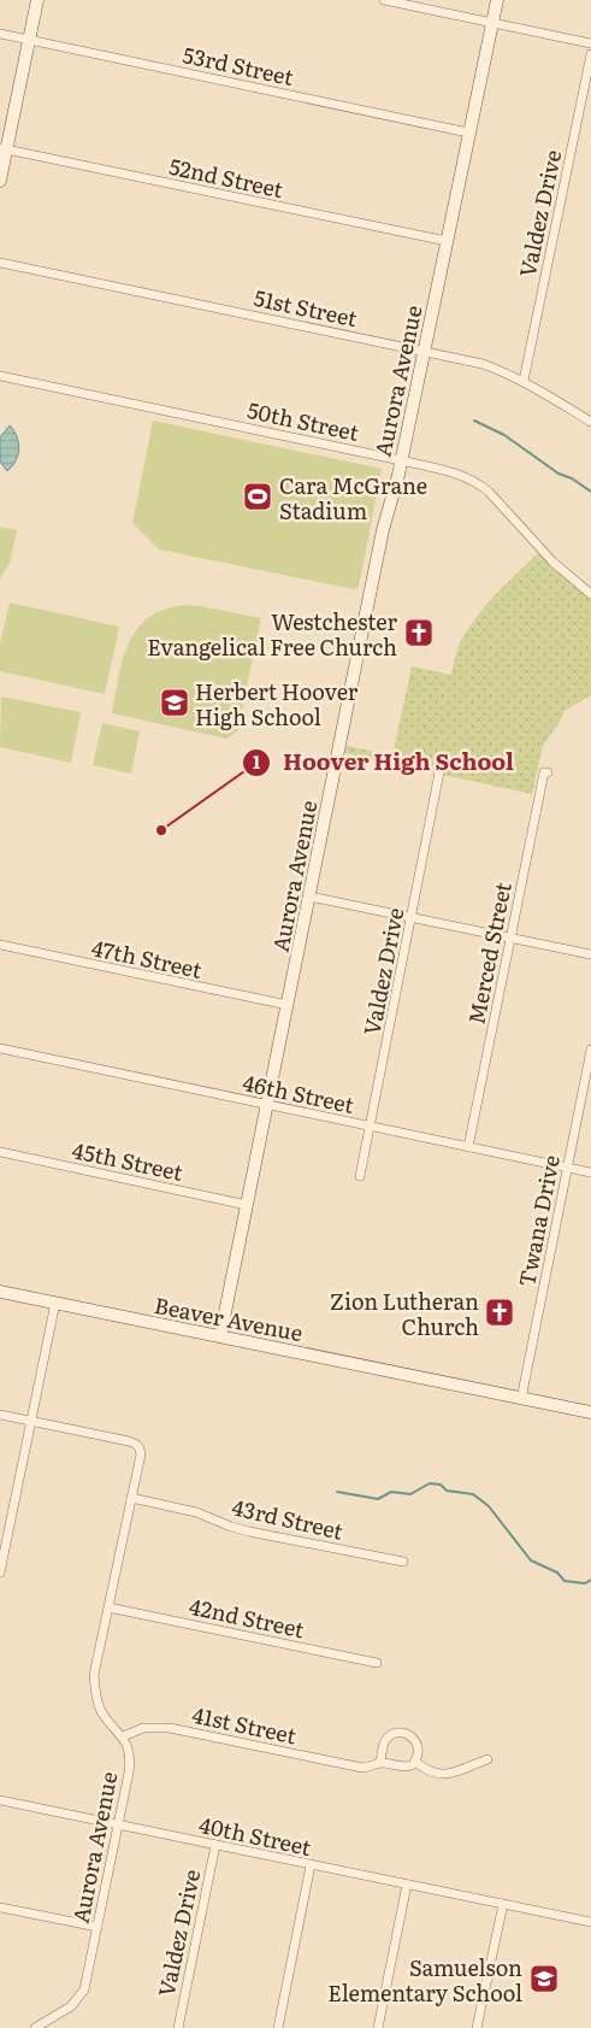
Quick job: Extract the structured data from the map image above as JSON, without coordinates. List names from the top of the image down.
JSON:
{
  "streets": {
    "street": [
      "53rd Street",
      "52nd Street",
      "Valdez Drive",
      "51st Street",
      "Aurora Avenue",
      "50th Street",
      "Merced Street",
      "47th Street",
      "46th Street",
      "45th Street",
      "Twana Drive",
      "Beaver Avenue",
      "43rd Street",
      "42nd Street",
      "41st Street",
      "40th Street"
    ]
  },
  "crossings": [
    ["53rd Street", "Aurora Avenue"],
    ["52nd Street", "Aurora Avenue"],
    ["Valdez Drive", "51st Street"],
    ["Valdez Drive", "46th Street"],
    ["Valdez Drive", "40th Street"],
    ["51st Street", "Aurora Avenue"],
    ["Aurora Avenue", "50th Street"],
    ["Aurora Avenue", "47th Street"],
    ["Aurora Avenue", "46th Street"],
    ["Aurora Avenue", "45th Street"],
    ["Aurora Avenue", "Beaver Avenue"],
    ["Aurora Avenue", "43rd Street"],
    ["Aurora Avenue", "42nd Street"],
    ["Aurora Avenue", "41st Street"],
    ["Aurora Avenue", "40th Street"],
    ["Merced Street", "46th Street"],
    ["46th Street", "Twana Drive"],
    ["Twana Drive", "Beaver Avenue"]
  ],
  "places": {
    "sports": ["Cara McGrane Stadium"],
    "church": ["Westchester Evangelical Free Church", "Zion Lutheran Church"],
    "school or university": ["Herbert Hoover High School", "Samuelson Elementary School"],
    "other": ["Hoover High School"]
  }
}
